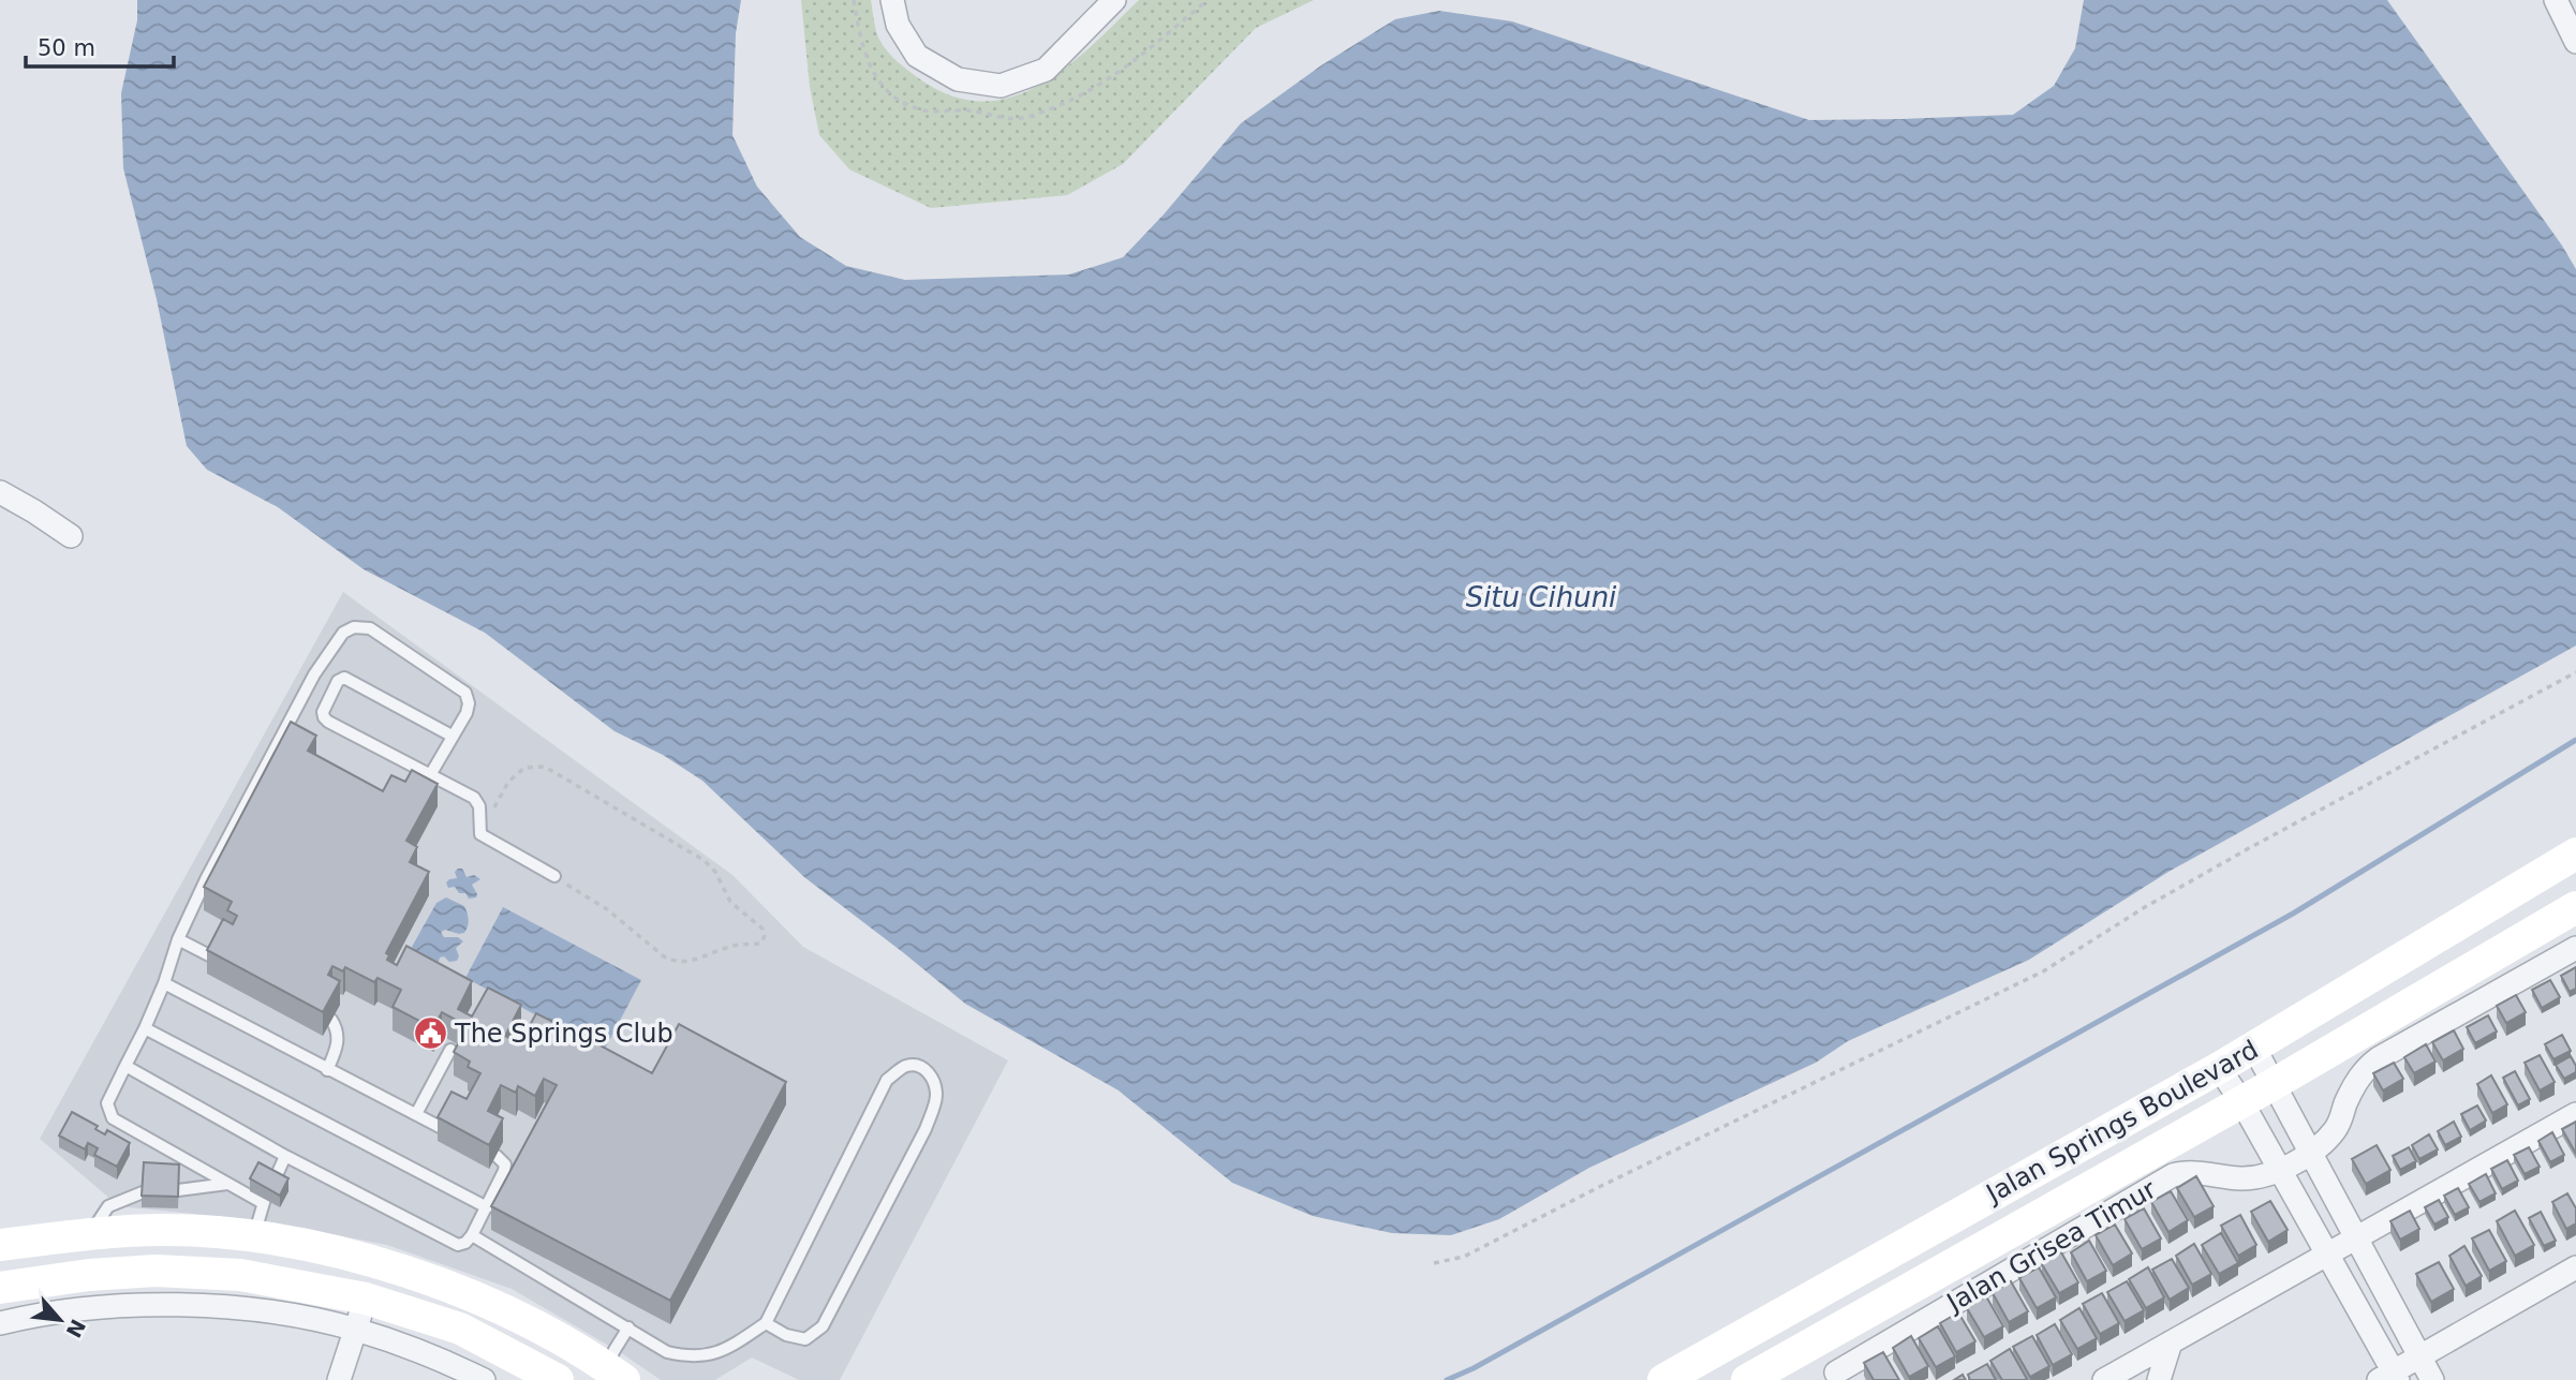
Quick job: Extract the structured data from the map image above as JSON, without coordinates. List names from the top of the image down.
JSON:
{
  "streets": {
    "main road": ["Jalan Springs Boulevard"],
    "street": ["Jalan Grisea Timur"]
  },
  "water": ["Situ Cihuni"],
  "places": {
    "public building": ["The Springs Club"]
  },
  "scale_bar": "50 m",
  "north": "bottom right"
}
